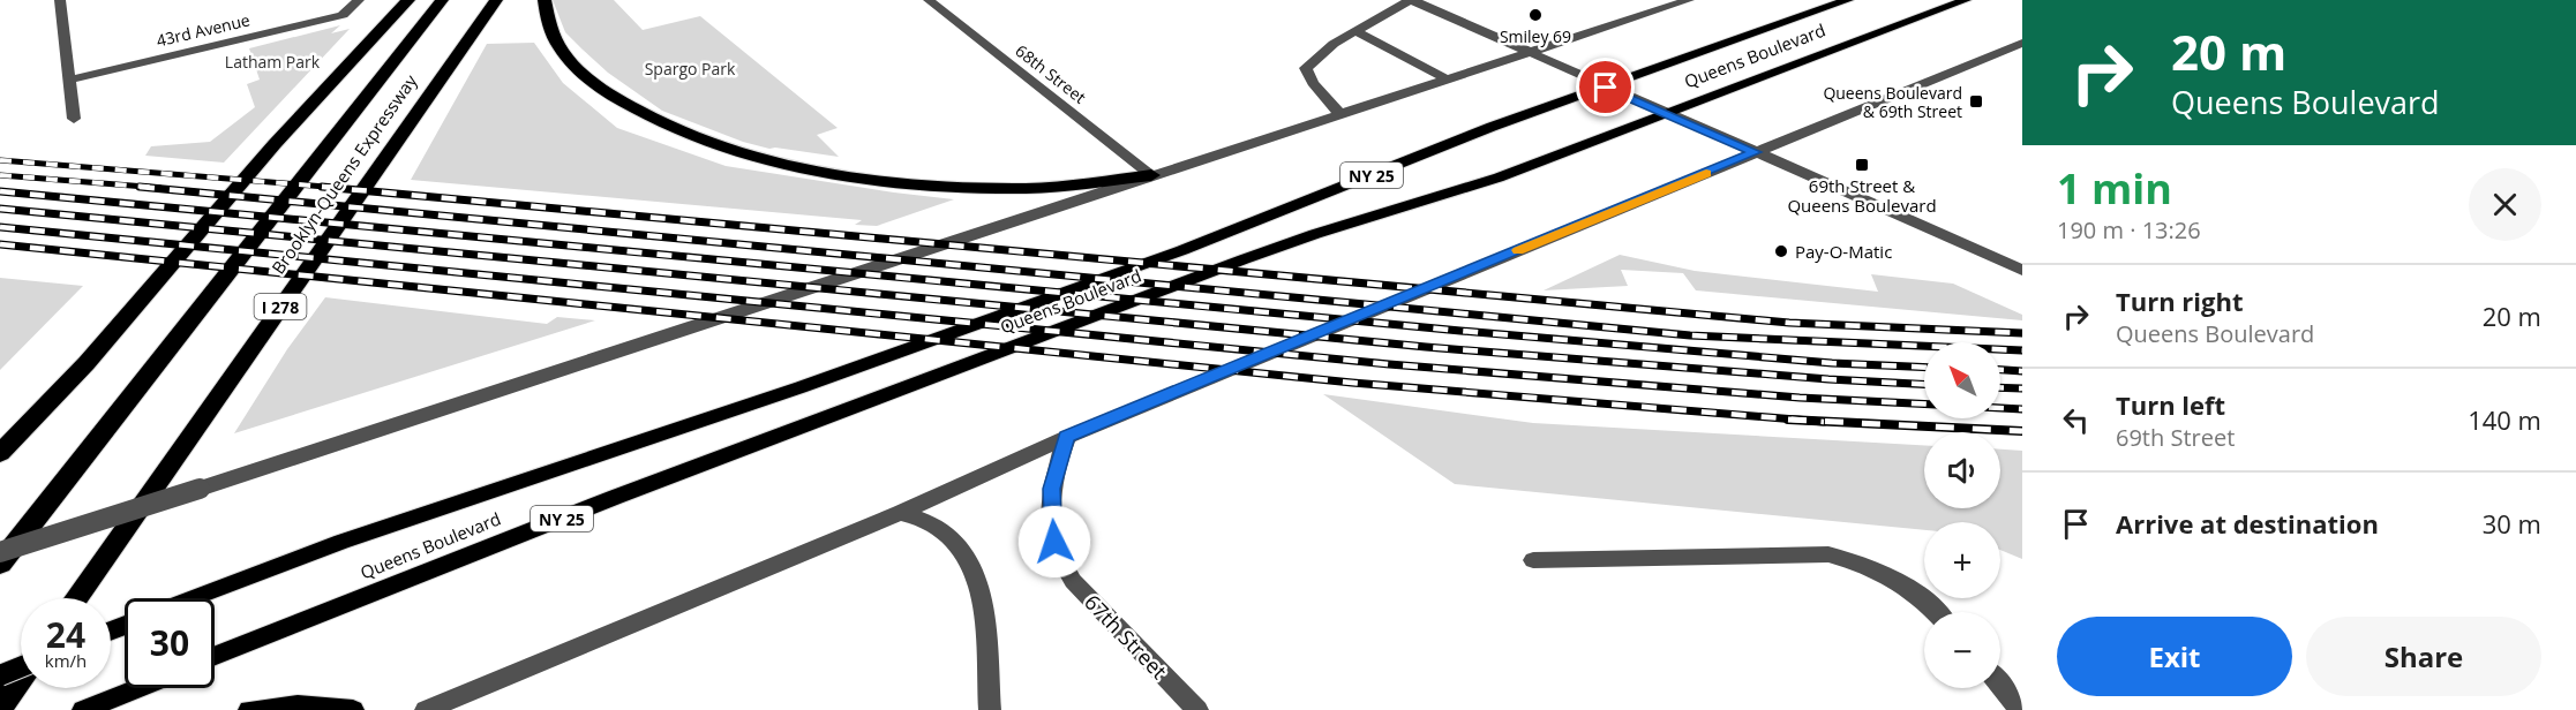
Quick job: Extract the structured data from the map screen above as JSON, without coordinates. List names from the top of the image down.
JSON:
{
  "streets": {
    "highway": ["Brooklyn-Queens Expressway", "I 278"],
    "main road": ["Queens Boulevard", "NY 25"],
    "street": ["43rd Avenue", "68th Street", "67th Street"]
  },
  "parks": ["Latham Park", "Spargo Park"],
  "places": {
    "other": ["Smiley 69", "Pay-O-Matic"],
    "transit": ["Queens Boulevard & 69th Street", "69th Street & Queens Boulevard"]
  },
  "north": "top left",
  "page": {
    "turn": ["20 m", "Queens Boulevard"],
    "heading": ["1 min", "190 m · 13:26"],
    "list": [
      {
        "name": "Turn right",
        "note": "Queens Boulevard",
        "value": "20 m"
      },
      {
        "name": "Turn left",
        "note": "69th Street",
        "value": "140 m"
      },
      {
        "name": "Arrive at destination",
        "value": "30 m"
      }
    ],
    "map_buttons": ["+", "−"],
    "speed": "24 km/h",
    "limit": "30",
    "buttons": ["Exit", "Share"]
  }
}
